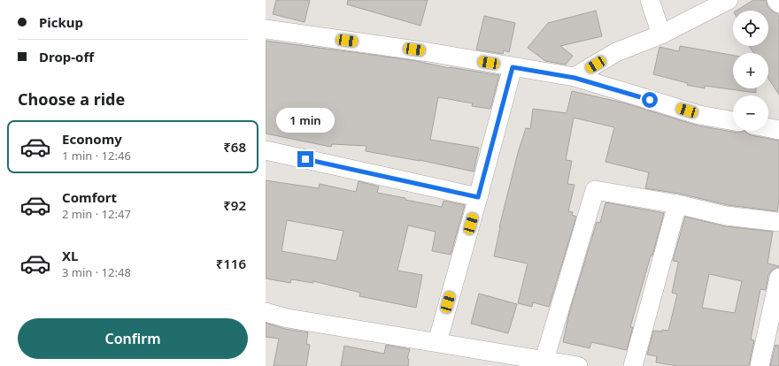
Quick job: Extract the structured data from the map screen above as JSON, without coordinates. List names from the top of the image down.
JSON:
{
  "page": {
    "banner": ["Pickup", "Drop-off"],
    "map_buttons": ["+", "−"],
    "heading": "Choose a ride",
    "bubble": "1 min",
    "list": [
      {
        "name": "Economy",
        "note": "1 min · 12:46",
        "value": "₹68"
      },
      {
        "name": "Comfort",
        "note": "2 min · 12:47",
        "value": "₹92"
      },
      {
        "name": "XL",
        "note": "3 min · 12:48",
        "value": "₹116"
      }
    ],
    "buttons": "Confirm"
  }
}
